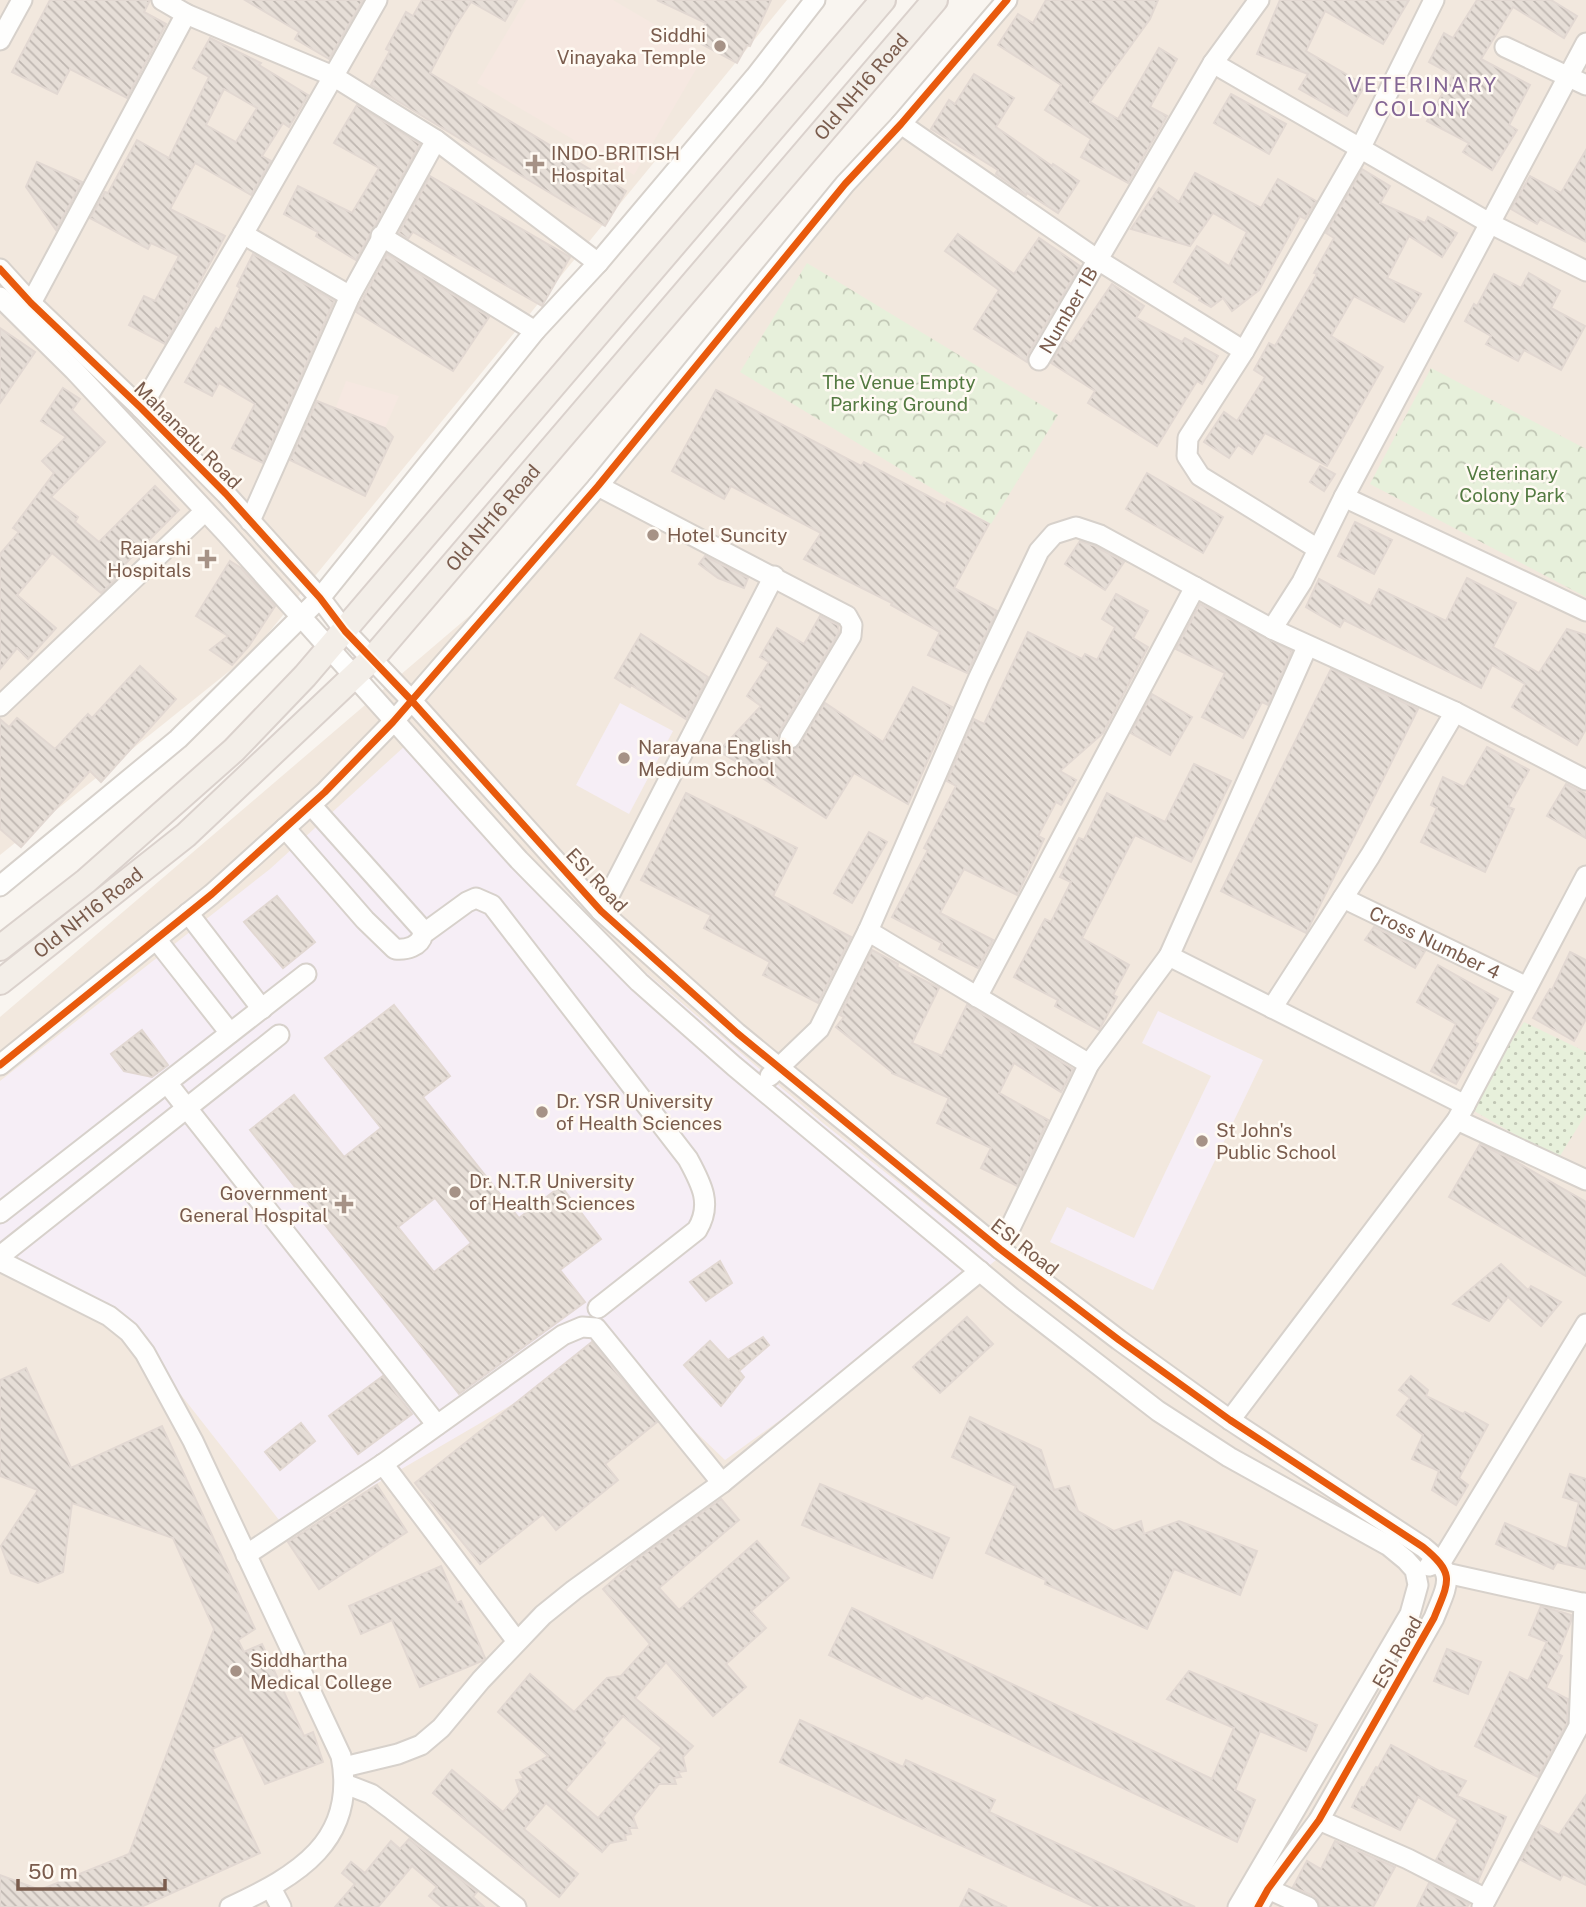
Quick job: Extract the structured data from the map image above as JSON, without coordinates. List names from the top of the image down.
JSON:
{
  "streets": {
    "main road": ["Old NH16 Road"],
    "street": [
      "Number 1B",
      "Mahanadu Road",
      "ESI Road",
      "Cross Number 4"
    ]
  },
  "crossings": [
    ["Old NH16 Road", "Mahanadu Road"],
    ["Old NH16 Road", "ESI Road"],
    ["Mahanadu Road", "ESI Road"]
  ],
  "districts": ["VETERINARY COLONY"],
  "parks": ["The Venue Empty Parking Ground", "Veterinary Colony Park"],
  "places": {
    "other": [
      "Siddhi Vinayaka Temple",
      "Hotel Suncity",
      "Narayana English Medium School",
      "Dr. YSR University of Health Sciences",
      "St John's Public School",
      "Dr. N.T.R University of Health Sciences",
      "Siddhartha Medical College"
    ],
    "health": ["INDO-BRITISH Hospital", "Rajarshi Hospitals", "Government General Hospital"]
  },
  "scale_bar": "50 m"
}
